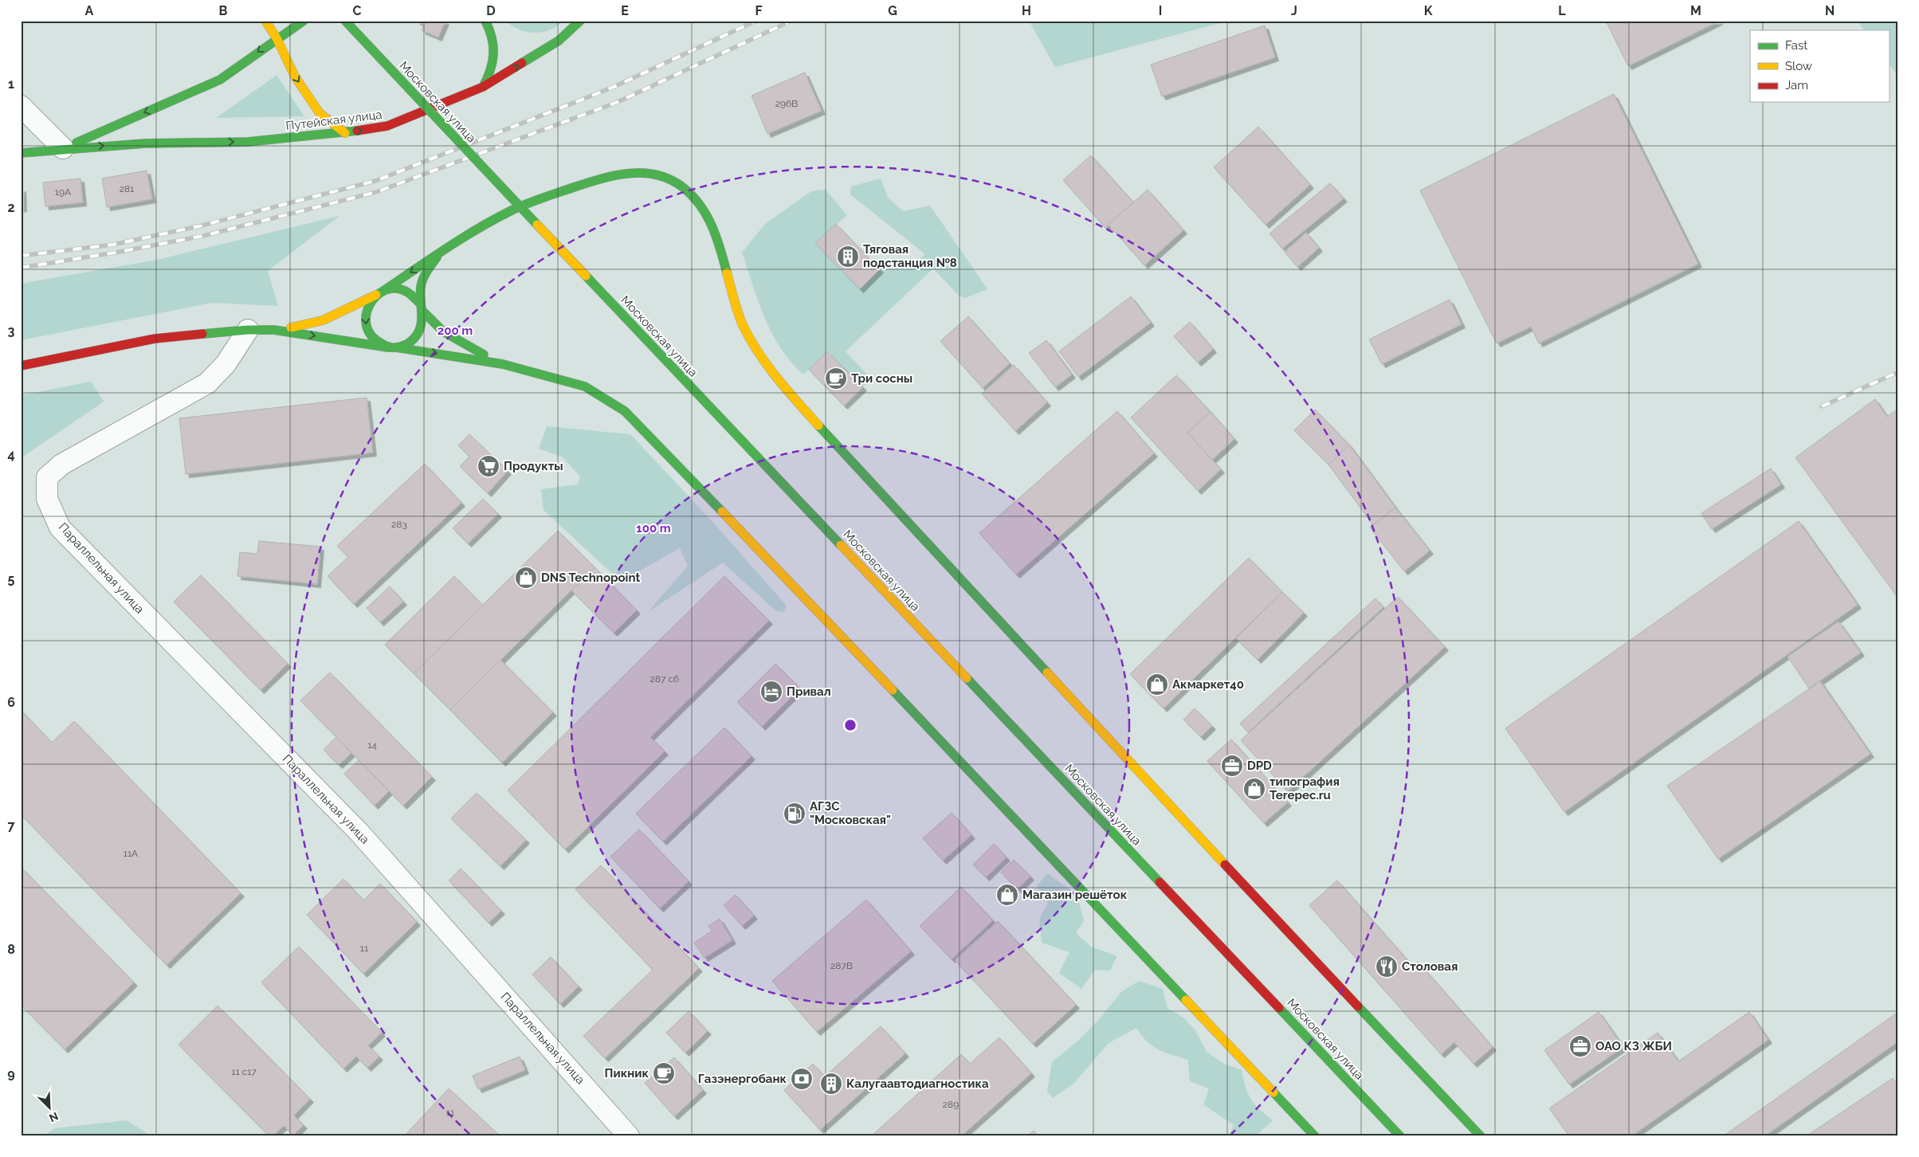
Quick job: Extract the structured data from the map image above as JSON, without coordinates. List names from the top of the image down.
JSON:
{
  "streets": {
    "main road": ["Московская улица", "Путейская улица"],
    "street": ["Параллельная улица"]
  },
  "places": {
    "building": ["Тяговая подстанция №8", "Калугаавтодиагностика"],
    "cafe": ["Три сосны", "Пикник"],
    "supermarket": ["Продукты"],
    "shop": [
      "DNS Technopoint",
      "Акмаркет40",
      "типография Terepec.ru",
      "Магазин решёток"
    ],
    "hotel": ["Привал"],
    "office": ["DPD", "ОАО КЗ ЖБИ"],
    "fuel station": ["АГЗС \"Московская\""],
    "restaurant": ["Столовая"],
    "bank": ["Газэнергобанк"]
  },
  "house_numbers": [
    "296В",
    "281",
    "19А",
    "283",
    "287 с6",
    "14",
    "11А",
    "11",
    "287В",
    "11 с17",
    "289",
    "11"
  ],
  "legend": ["Fast", "Slow", "Jam"],
  "north": "bottom right",
  "grid": {
    "columns": [
      "A",
      "B",
      "C",
      "D",
      "E",
      "F",
      "G",
      "H",
      "I",
      "J",
      "K",
      "L",
      "M",
      "N"
    ],
    "rows": [
      "1",
      "2",
      "3",
      "4",
      "5",
      "6",
      "7",
      "8",
      "9"
    ]
  },
  "rings": ["200 m", "100 m"]
}
